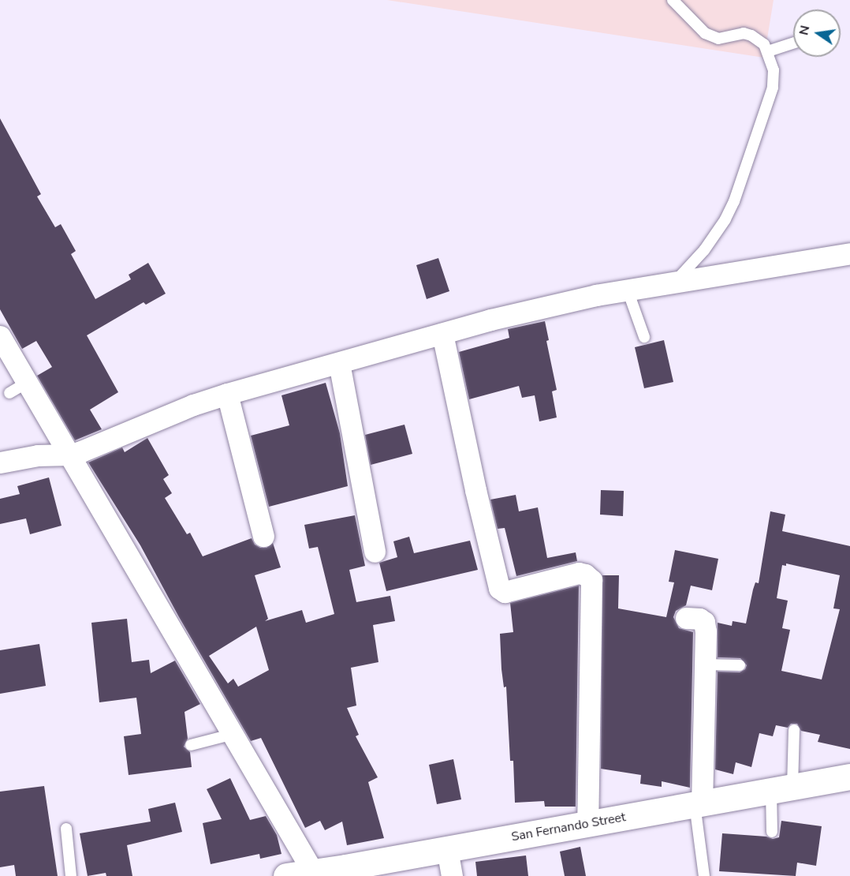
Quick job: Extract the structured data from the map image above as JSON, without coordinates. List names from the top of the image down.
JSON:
{
  "streets": {
    "main road": ["San Fernando Street"]
  },
  "north": "left"
}
